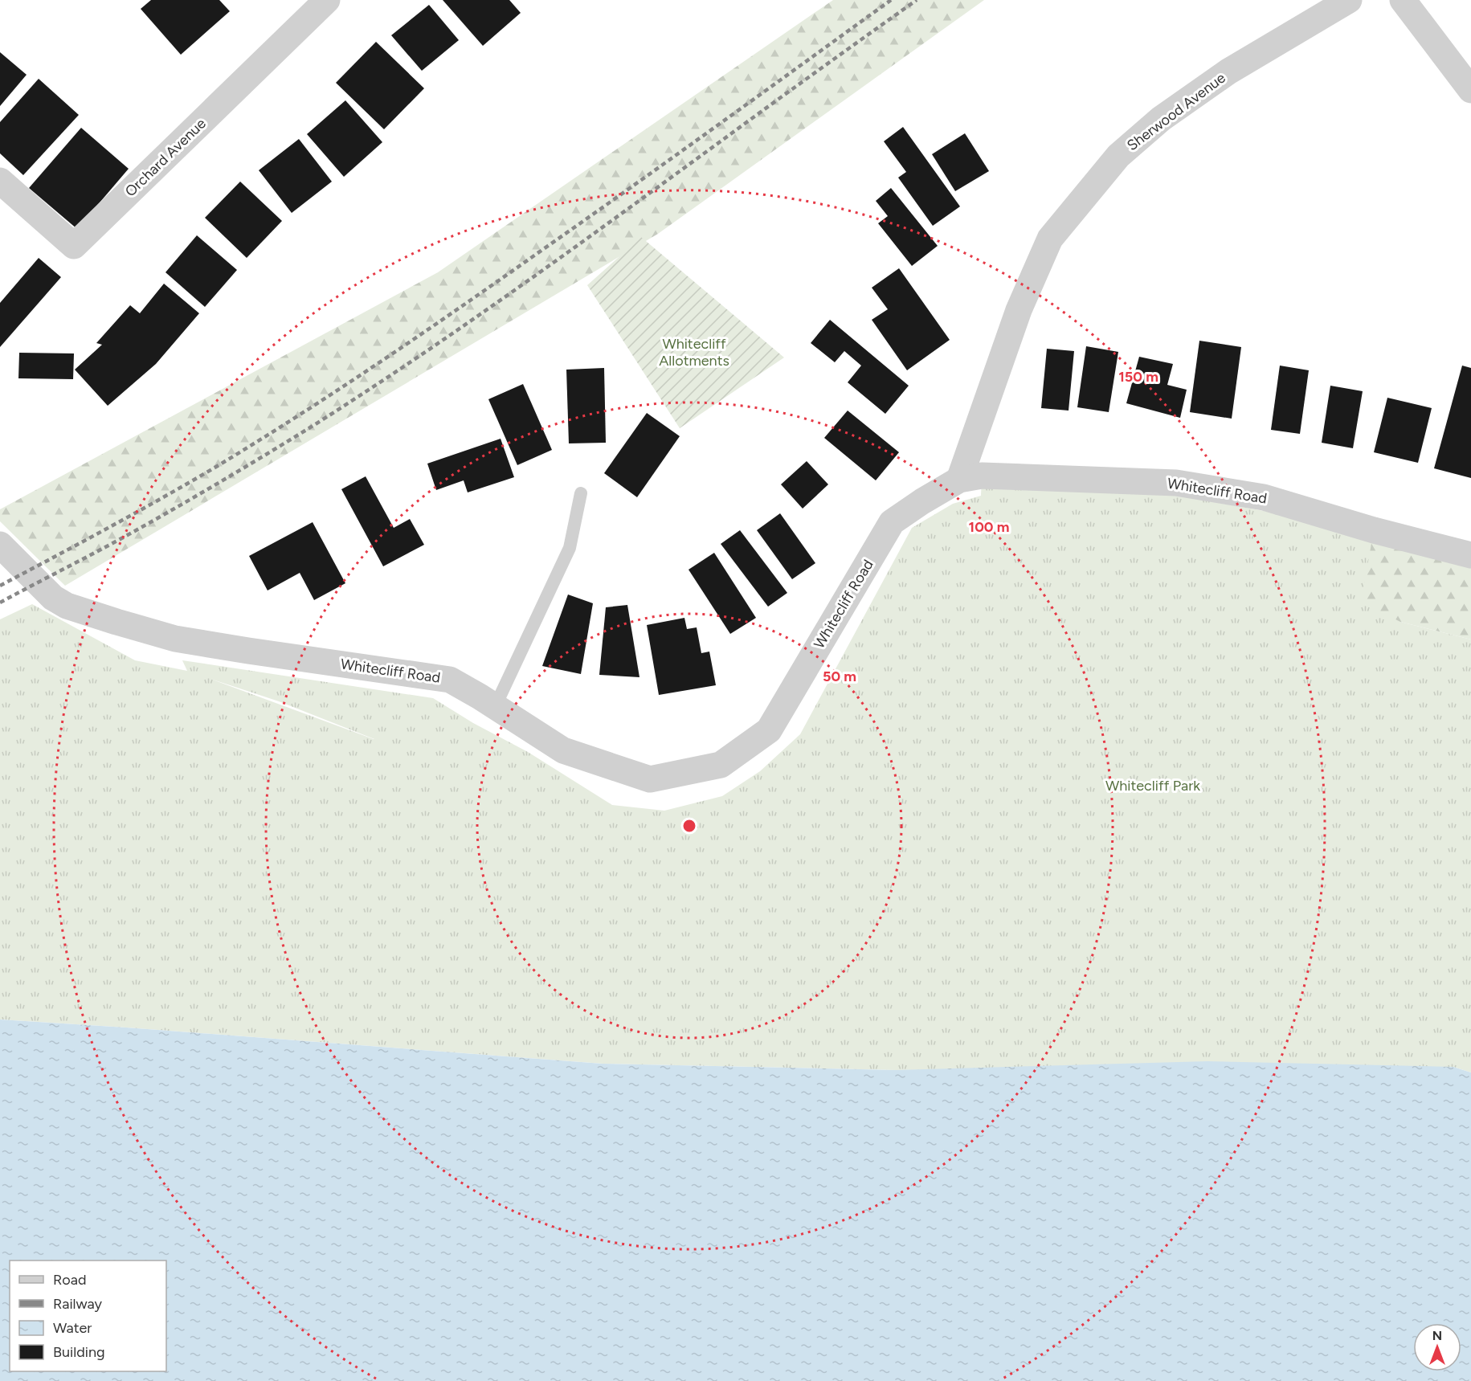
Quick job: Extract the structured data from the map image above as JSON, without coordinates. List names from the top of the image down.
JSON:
{
  "streets": {
    "street": ["Sherwood Avenue", "Orchard Avenue", "Whitecliff Road"]
  },
  "crossings": [
    ["Sherwood Avenue", "Whitecliff Road"]
  ],
  "parks": ["Whitecliff Allotments", "Whitecliff Park"],
  "legend": [
    "Road",
    "Railway",
    "Water",
    "Building"
  ],
  "north": "top",
  "rings": ["150 m", "100 m", "50 m"]
}
